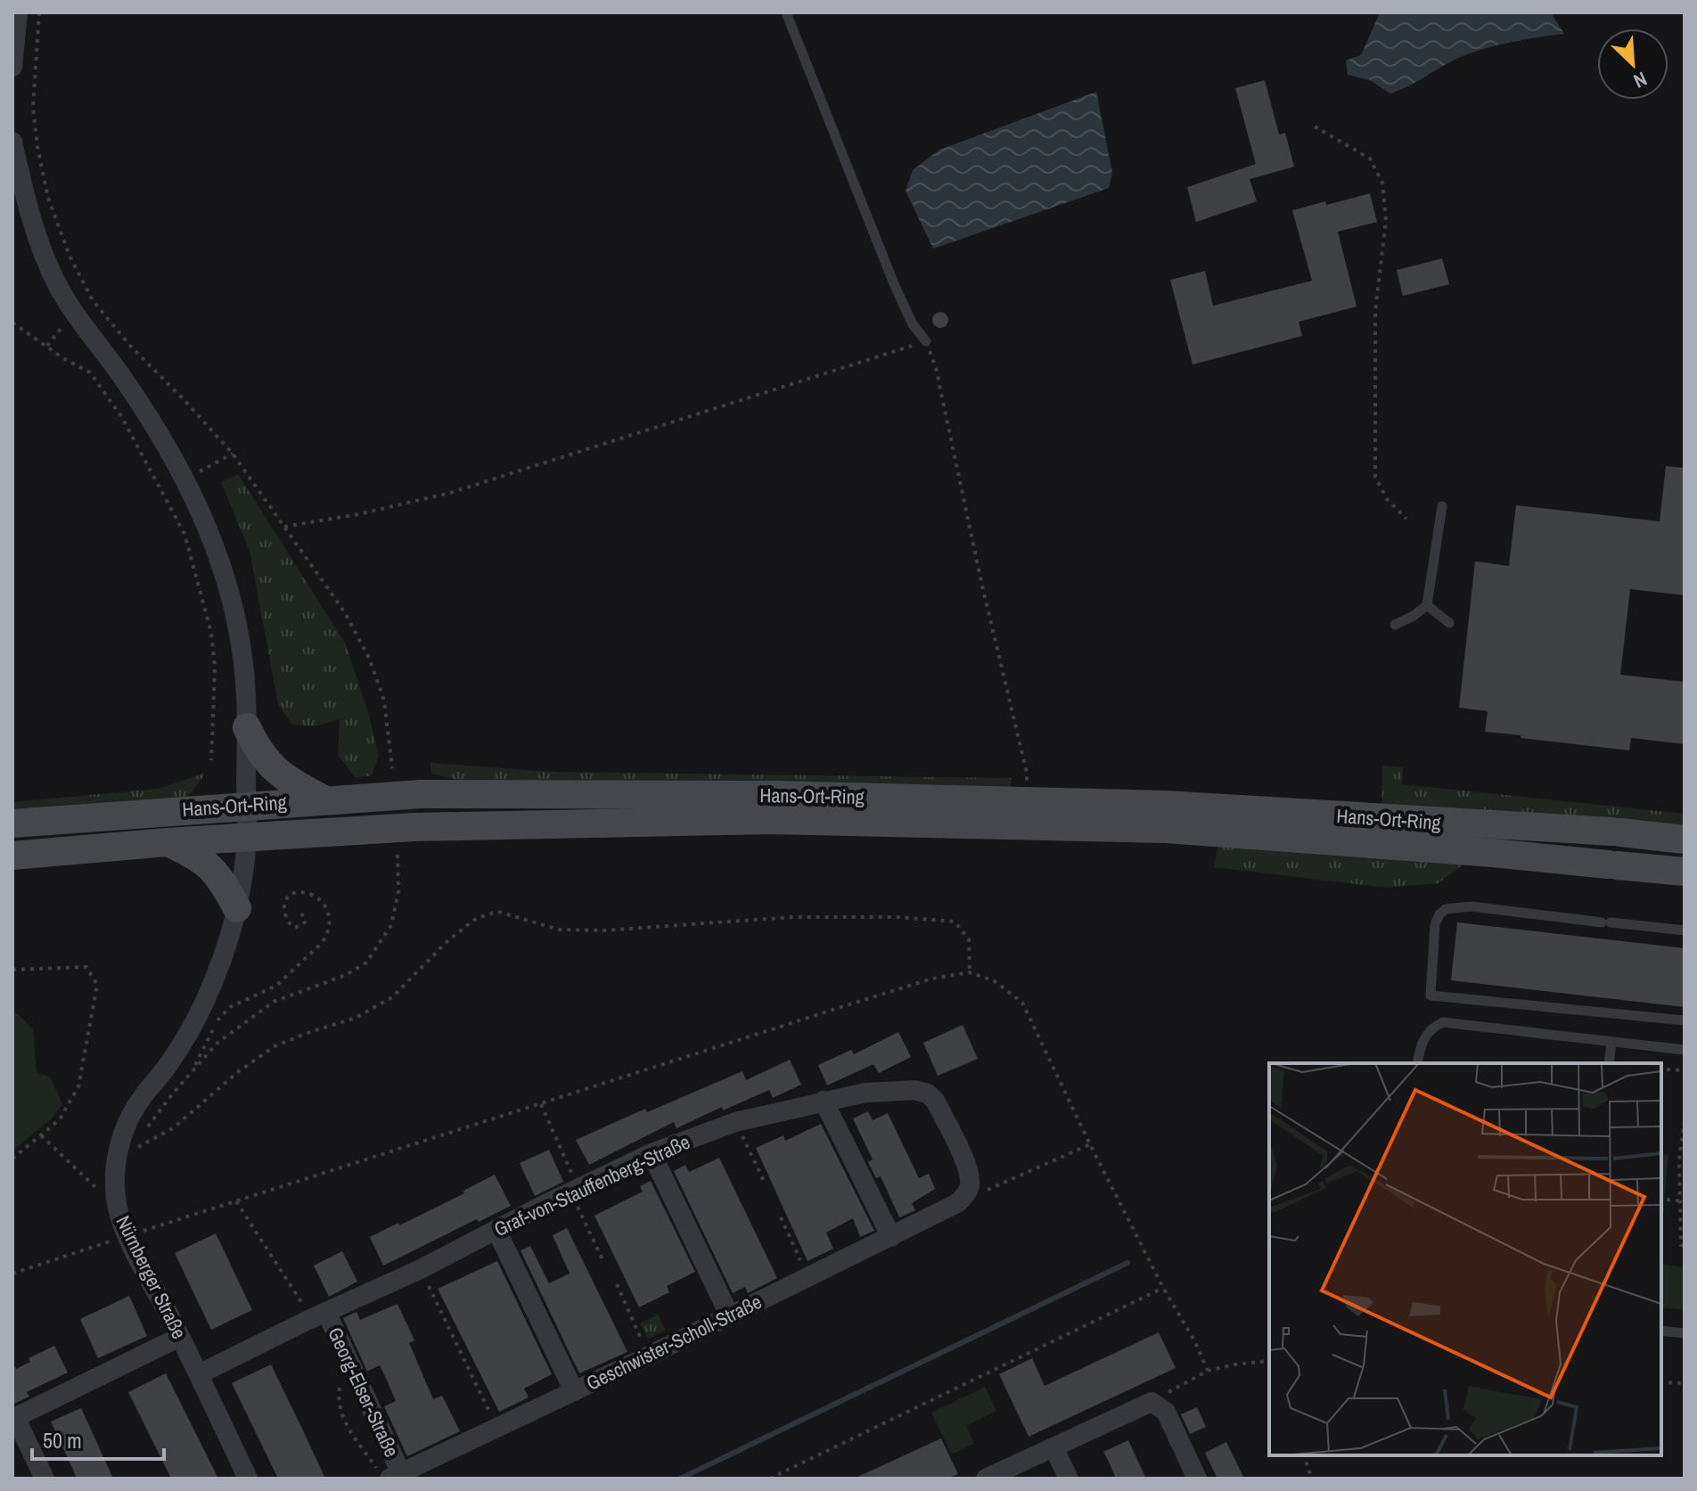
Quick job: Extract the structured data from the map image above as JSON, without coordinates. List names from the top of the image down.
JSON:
{
  "streets": {
    "main road": ["Hans-Ort-Ring"],
    "street": [
      "Graf-von-Stauffenberg-Straße",
      "Nürnberger Straße",
      "Geschwister-Scholl-Straße",
      "Georg-Elser-Straße"
    ]
  },
  "crossings": [
    ["Hans-Ort-Ring", "Nürnberger Straße"],
    ["Graf-von-Stauffenberg-Straße", "Nürnberger Straße"],
    ["Graf-von-Stauffenberg-Straße", "Geschwister-Scholl-Straße"],
    ["Graf-von-Stauffenberg-Straße", "Georg-Elser-Straße"],
    ["Geschwister-Scholl-Straße", "Georg-Elser-Straße"]
  ],
  "scale_bar": "50 m",
  "north": "bottom right"
}
